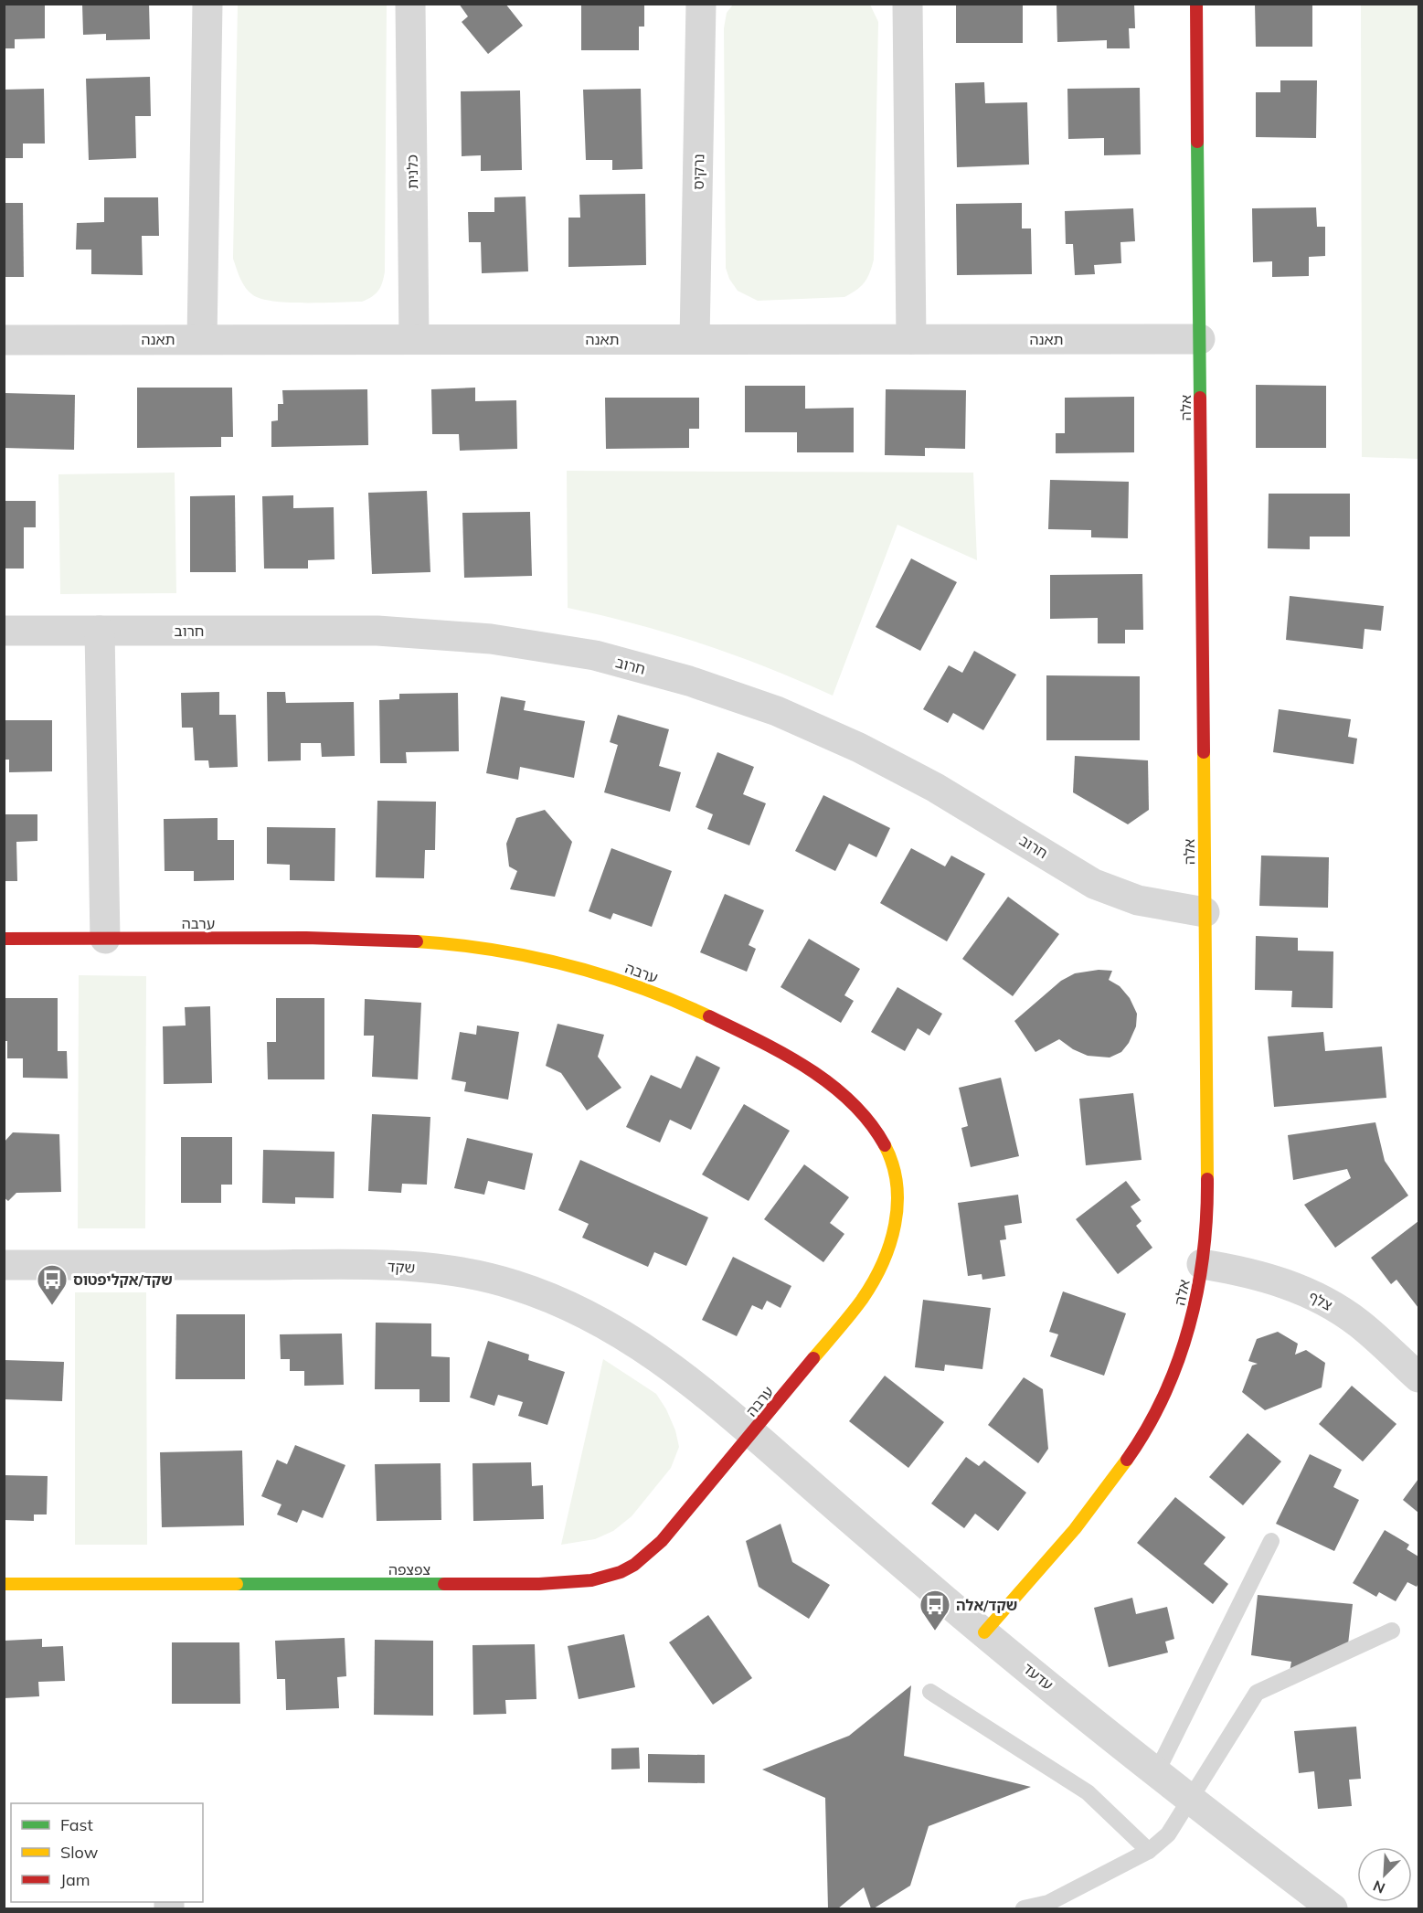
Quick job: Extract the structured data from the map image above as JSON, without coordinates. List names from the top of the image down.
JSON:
{
  "streets": {
    "street": [
      "כלנית",
      "נרקיס",
      "תאנה",
      "אלה",
      "חרוב",
      "ערבה",
      "שקד",
      "צלף",
      "צפצפה",
      "עדעד"
    ]
  },
  "crossings": [
    ["כלנית", "תאנה"],
    ["נרקיס", "תאנה"],
    ["תאנה", "אלה"],
    ["אלה", "חרוב"],
    ["אלה", "צלף"],
    ["אלה", "עדעד"],
    ["ערבה", "שקד"],
    ["ערבה", "צפצפה"],
    ["ערבה", "עדעד"],
    ["שקד", "צפצפה"],
    ["שקד", "עדעד"],
    ["צפצפה", "עדעד"]
  ],
  "places": {
    "bus stop": ["שקד/אקליפטוס", "שקד/אלה"]
  },
  "legend": ["Fast", "Slow", "Jam"],
  "north": "bottom left"
}
